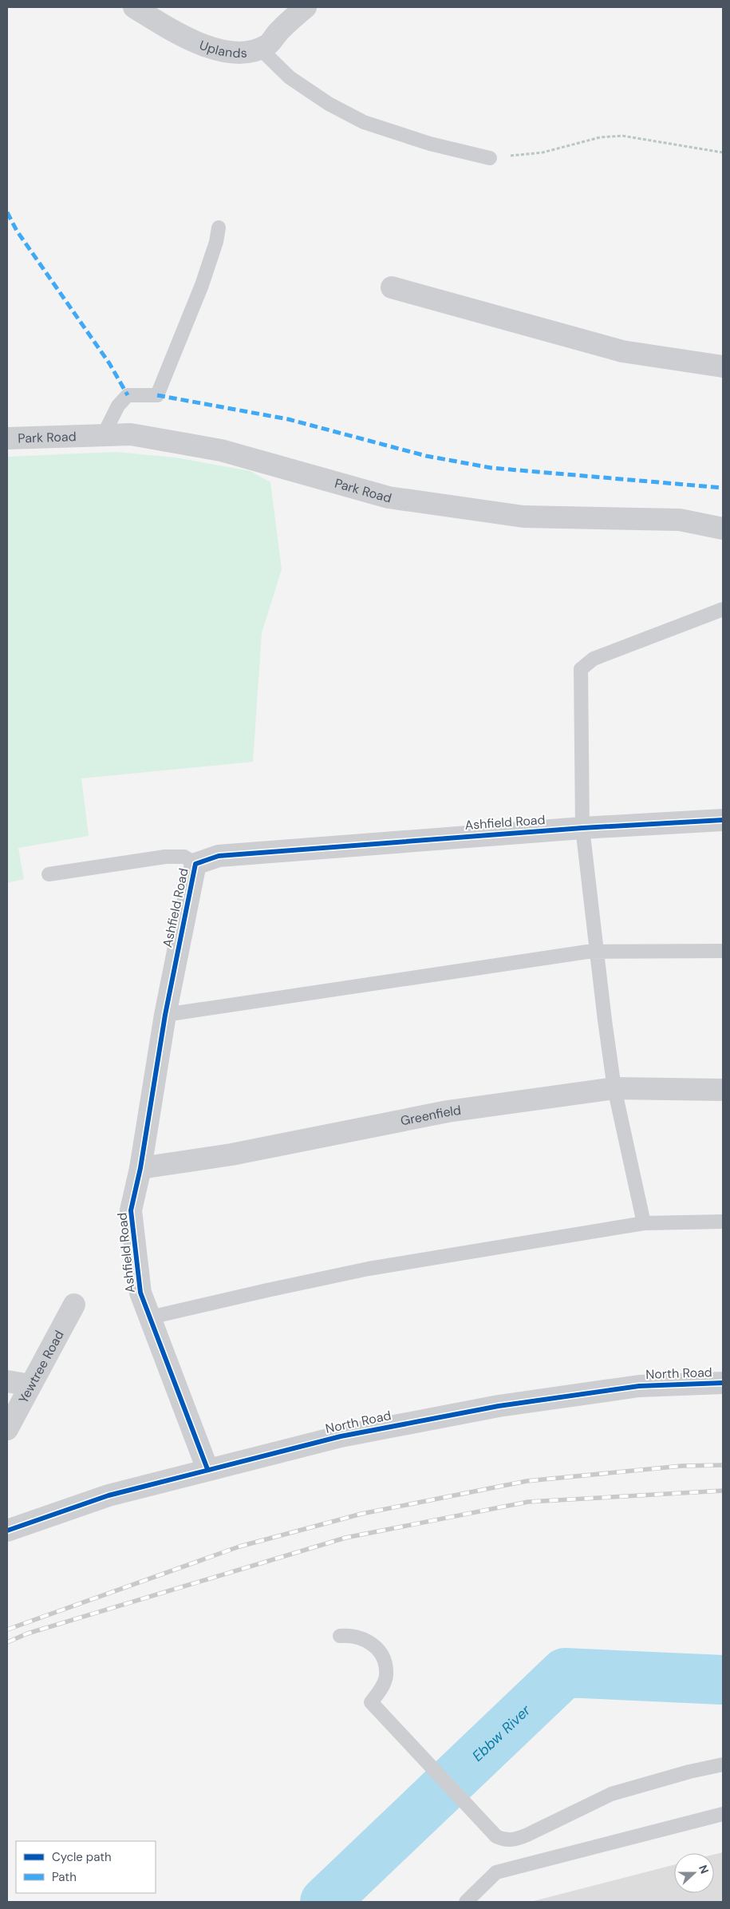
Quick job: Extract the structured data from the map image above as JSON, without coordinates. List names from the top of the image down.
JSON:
{
  "streets": {
    "street": [
      "Uplands",
      "Park Road",
      "Ashfield Road",
      "Greenfield",
      "Yewtree Road",
      "North Road"
    ]
  },
  "crossings": [
    ["Ashfield Road", "Greenfield"],
    ["Ashfield Road", "North Road"]
  ],
  "water": ["Ebbw River"],
  "legend": ["Cycle path", "Path"],
  "north": "right"
}
